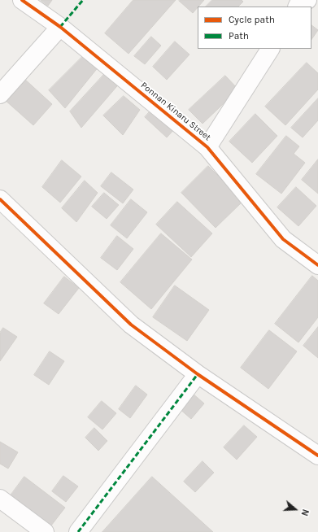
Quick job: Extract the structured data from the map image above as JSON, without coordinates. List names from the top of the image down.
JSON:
{
  "streets": {
    "street": ["Ponnan Kinaru Street"]
  },
  "legend": ["Cycle path", "Path"],
  "north": "right"
}
